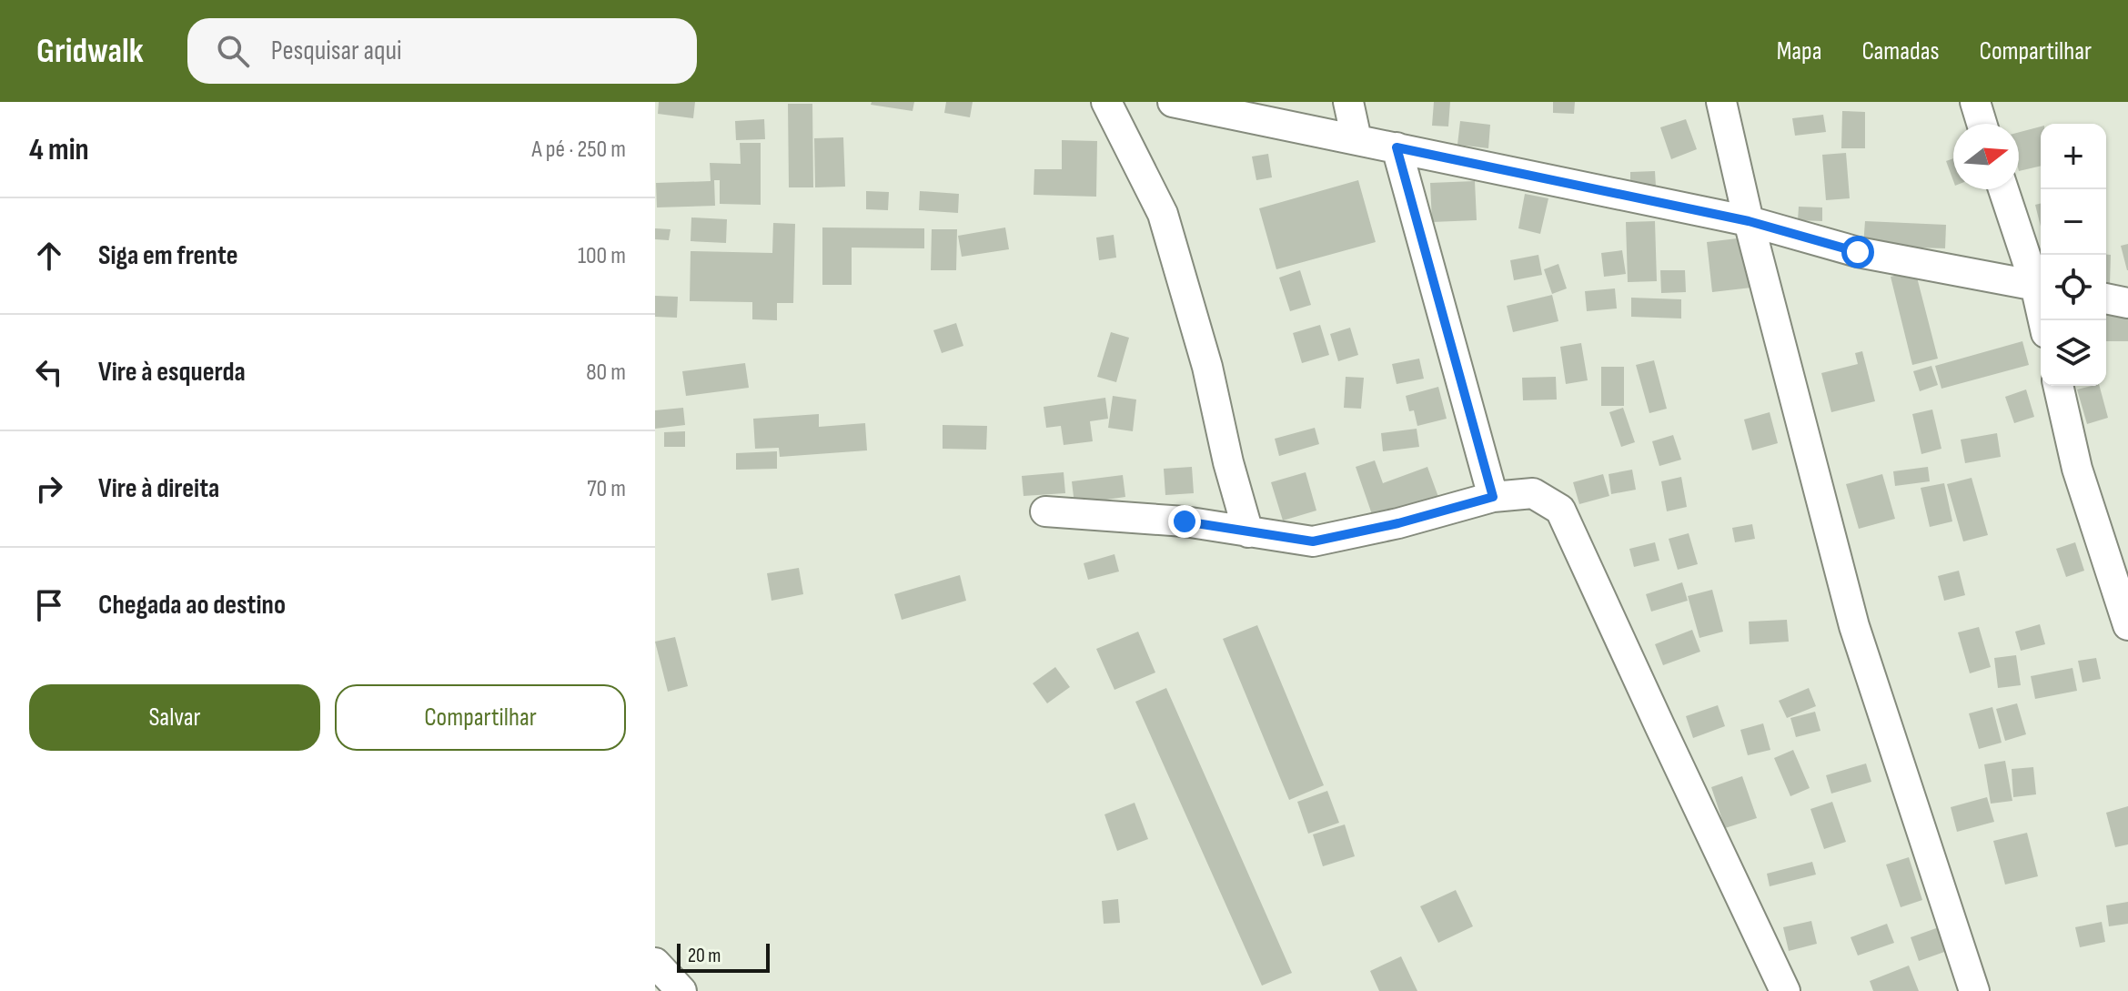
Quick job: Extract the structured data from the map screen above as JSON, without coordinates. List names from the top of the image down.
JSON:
{
  "scale_bar": "20 m",
  "north": "right",
  "page": {
    "header": "Gridwalk",
    "search": "Pesquisar aqui",
    "nav": ["Mapa", "Camadas", "Compartilhar"],
    "heading": ["4 min", "A pé · 250 m"],
    "map_buttons": ["+", "−"],
    "list": [
      ["Siga em frente", "100 m"],
      ["Vire à esquerda", "80 m"],
      ["Vire à direita", "70 m"],
      "Chegada ao destino"
    ],
    "buttons": ["Salvar", "Compartilhar"],
    "scale": "20 m"
  }
}
